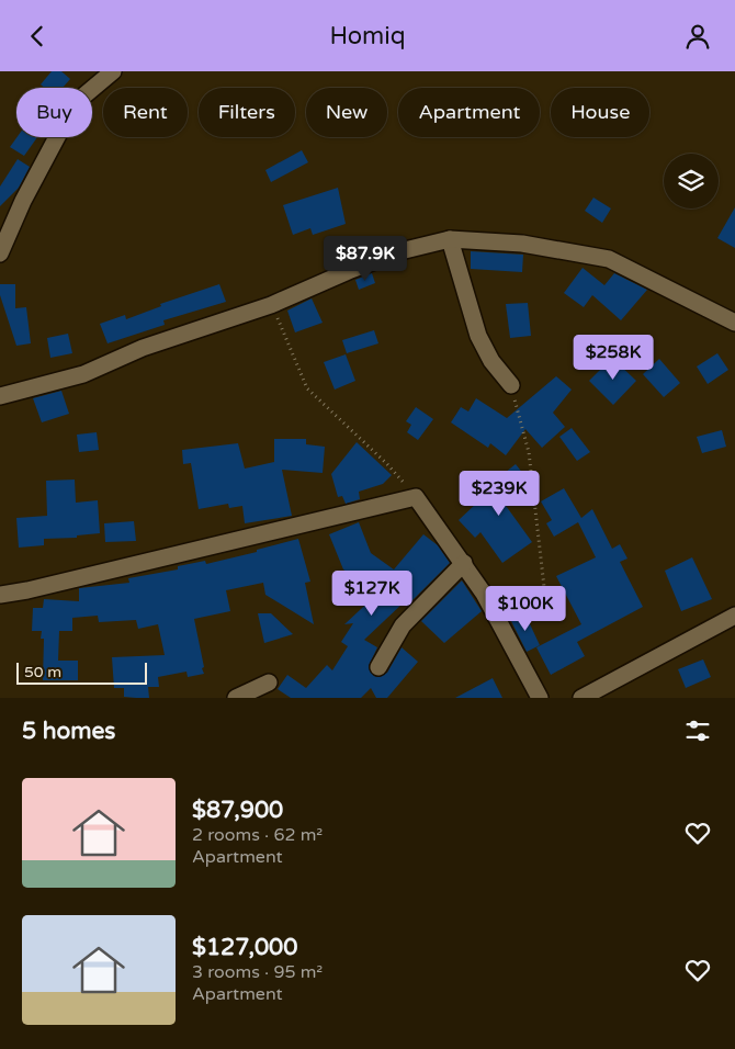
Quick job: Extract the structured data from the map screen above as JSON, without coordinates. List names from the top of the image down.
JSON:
{
  "scale_bar": "50 m",
  "page": {
    "header": "Homiq",
    "chip": [
      "Buy",
      "Rent",
      "Filters",
      "New",
      "Apartment",
      "House"
    ],
    "price": [
      "$87.9K",
      "$258K",
      "$239K",
      "$127K",
      "$100K"
    ],
    "scale": "50 m",
    "heading": "5 homes",
    "list": [
      {
        "name": "$87,900",
        "note": "2 rooms · 62 m² · Apartment"
      },
      {
        "name": "$127,000",
        "note": "3 rooms · 95 m² · Apartment"
      }
    ]
  }
}
